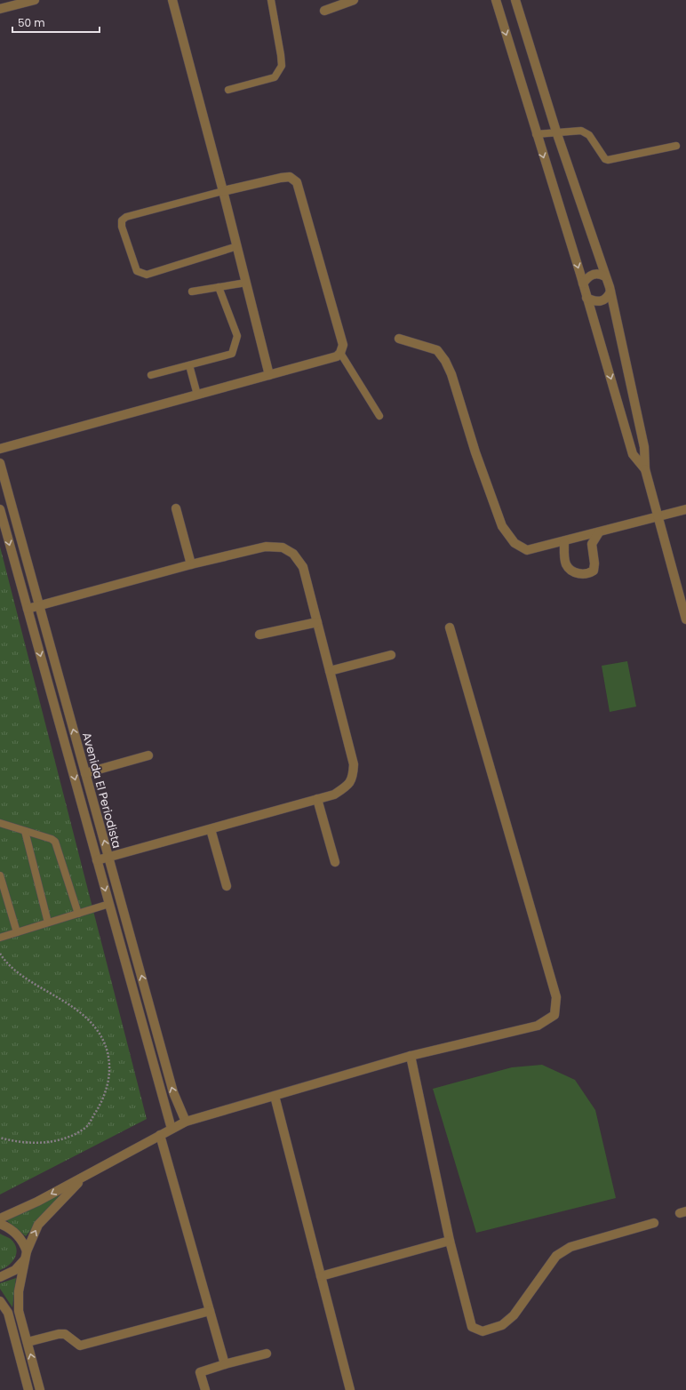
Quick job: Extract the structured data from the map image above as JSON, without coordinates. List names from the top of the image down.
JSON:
{
  "streets": {
    "street": ["Avenida El Periodista"]
  },
  "scale_bar": "50 m"
}
